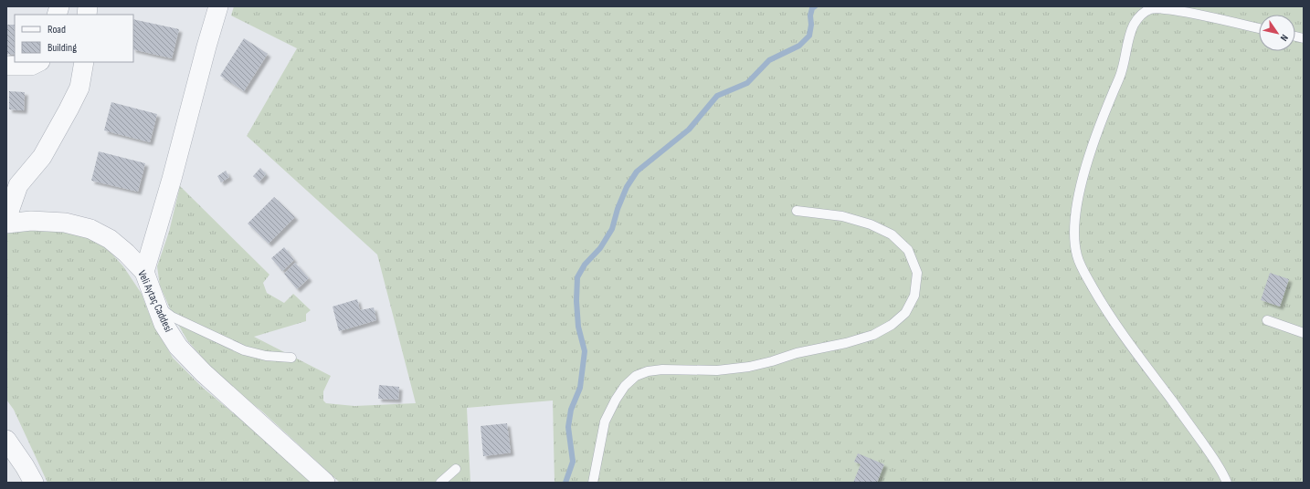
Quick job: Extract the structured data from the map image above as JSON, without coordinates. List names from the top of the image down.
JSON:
{
  "streets": {
    "street": ["Veli Aytaç Caddesi"]
  },
  "legend": ["Road", "Building"],
  "north": "bottom right"
}
